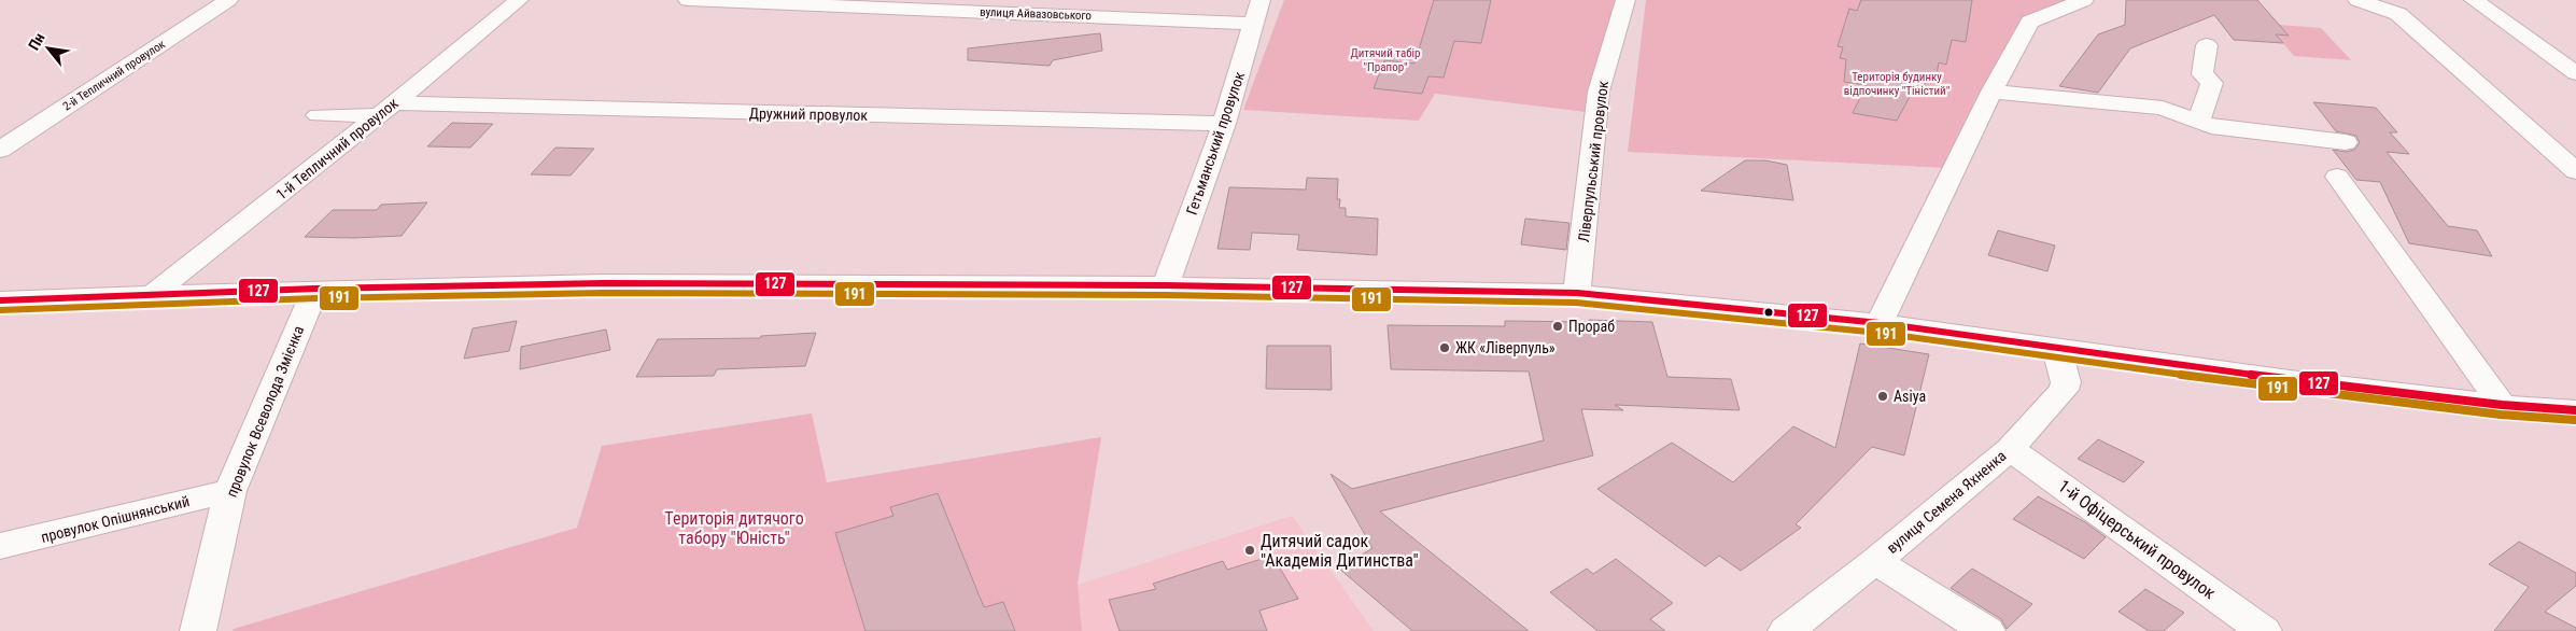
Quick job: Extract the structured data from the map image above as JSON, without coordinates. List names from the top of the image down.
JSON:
{
  "streets": {
    "street": [
      "вулиця Айвазовського",
      "2-й Тепличний провулок",
      "Дружний провулок",
      "Гетьманський провулок",
      "1-й Тепличний провулок",
      "Ліверпульський провулок",
      "провулок Всеволода Змієнка",
      "вулиця Семена Яхненка",
      "провулок Опішнянський",
      "1-й Офіцерський провулок"
    ]
  },
  "crossings": [
    ["вулиця Айвазовського", "Гетьманський провулок"],
    ["Дружний провулок", "Гетьманський провулок"],
    ["Дружний провулок", "1-й Тепличний провулок"],
    ["провулок Всеволода Змієнка", "провулок Опішнянський"],
    ["вулиця Семена Яхненка", "1-й Офіцерський провулок"]
  ],
  "parks": ["Дитячий табір \"Прапор\"", "Територія будинку відпочинку \"Тіністий\"", "Територія дитячого табору \"Юність\""],
  "places": [
    "Прораб",
    "ЖК «Ліверпуль»",
    "Asiya",
    "Дитячий садок \"Академія Дитинства\""
  ],
  "lines": ["transit line 127", "transit line 191"],
  "north": "top left"
}
